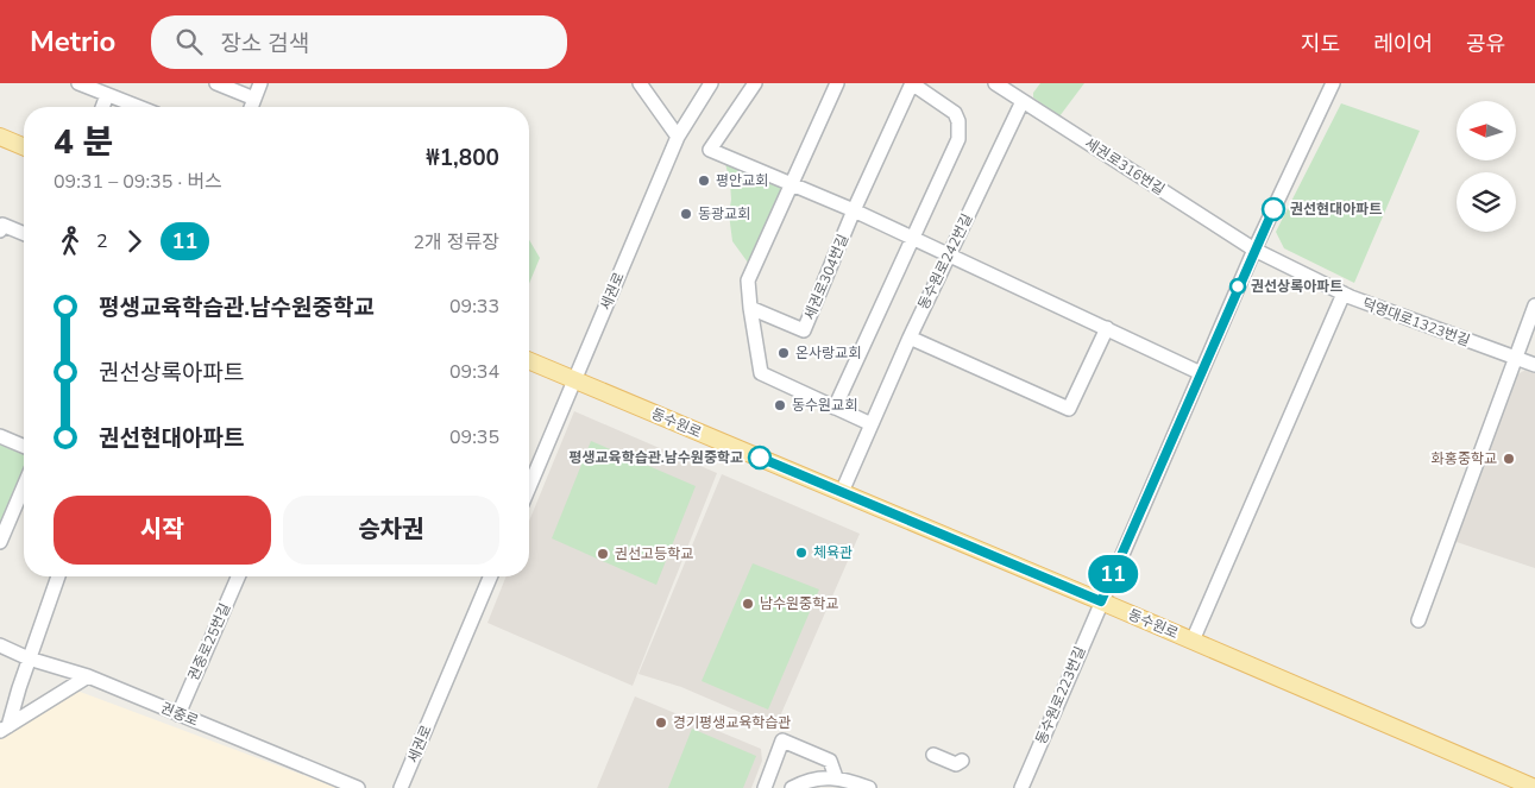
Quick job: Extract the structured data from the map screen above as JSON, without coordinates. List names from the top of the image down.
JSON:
{
  "streets": {
    "main road": ["동수원로"],
    "street": [
      "세권로316번길",
      "동수원로242번길",
      "세권로304번길",
      "세권로",
      "덕영대로1323번길",
      "권중로25번길",
      "동수원로223번길",
      "권중로"
    ]
  },
  "crossings": [
    ["세권로316번길", "동수원로242번길"],
    ["세권로316번길", "덕영대로1323번길"],
    ["세권로316번길", "동수원로223번길"],
    ["동수원로242번길", "동수원로"],
    ["세권로", "동수원로"],
    ["덕영대로1323번길", "동수원로"],
    ["덕영대로1323번길", "동수원로223번길"],
    ["동수원로", "동수원로223번길"],
    ["권중로25번길", "권중로"]
  ],
  "places": [
    "평안교회",
    "권선현대아파트",
    "동광교회",
    "권선상록아파트",
    "온사랑교회",
    "동수원교회",
    "평생교육학습관.남수원중학교",
    "화홍중학교",
    "체육관",
    "권선고등학교",
    "남수원중학교",
    "경기평생교육학습관"
  ],
  "lines": ["bus line 11"],
  "north": "left",
  "page": {
    "header": "Metrio",
    "search": "장소 검색",
    "nav": ["지도", "레이어", "공유"],
    "on_map": "11",
    "heading": ["4 분", "09:31 – 09:35 · 버스", "₩1,800"],
    "legs": ["2", "11", "2개 정류장"],
    "list": [
      {
        "name": "평생교육학습관.남수원중학교",
        "value": "09:33"
      },
      {
        "name": "권선상록아파트",
        "value": "09:34"
      },
      {
        "name": "권선현대아파트",
        "value": "09:35"
      }
    ],
    "buttons": ["시작", "승차권"]
  }
}
